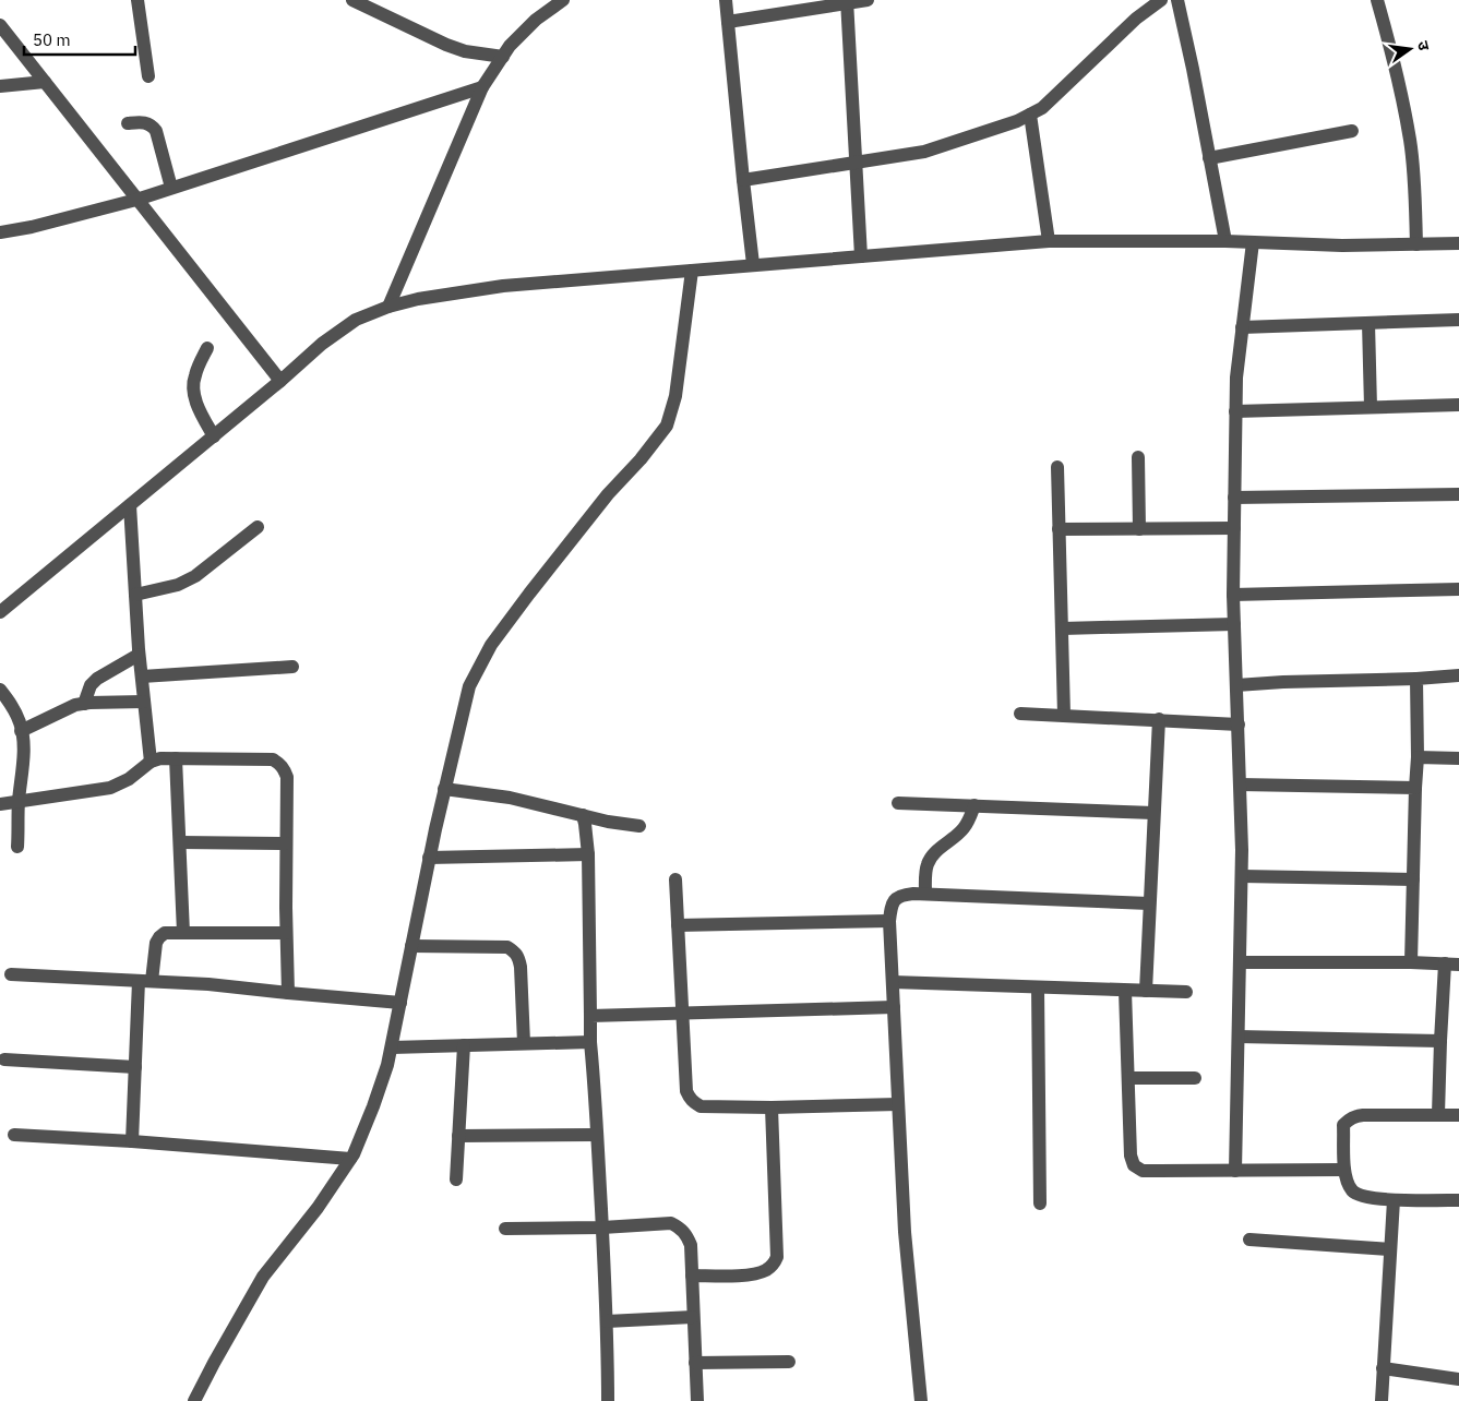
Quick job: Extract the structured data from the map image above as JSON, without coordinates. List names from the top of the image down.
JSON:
{
  "scale_bar": "50 m",
  "north": "right"
}
